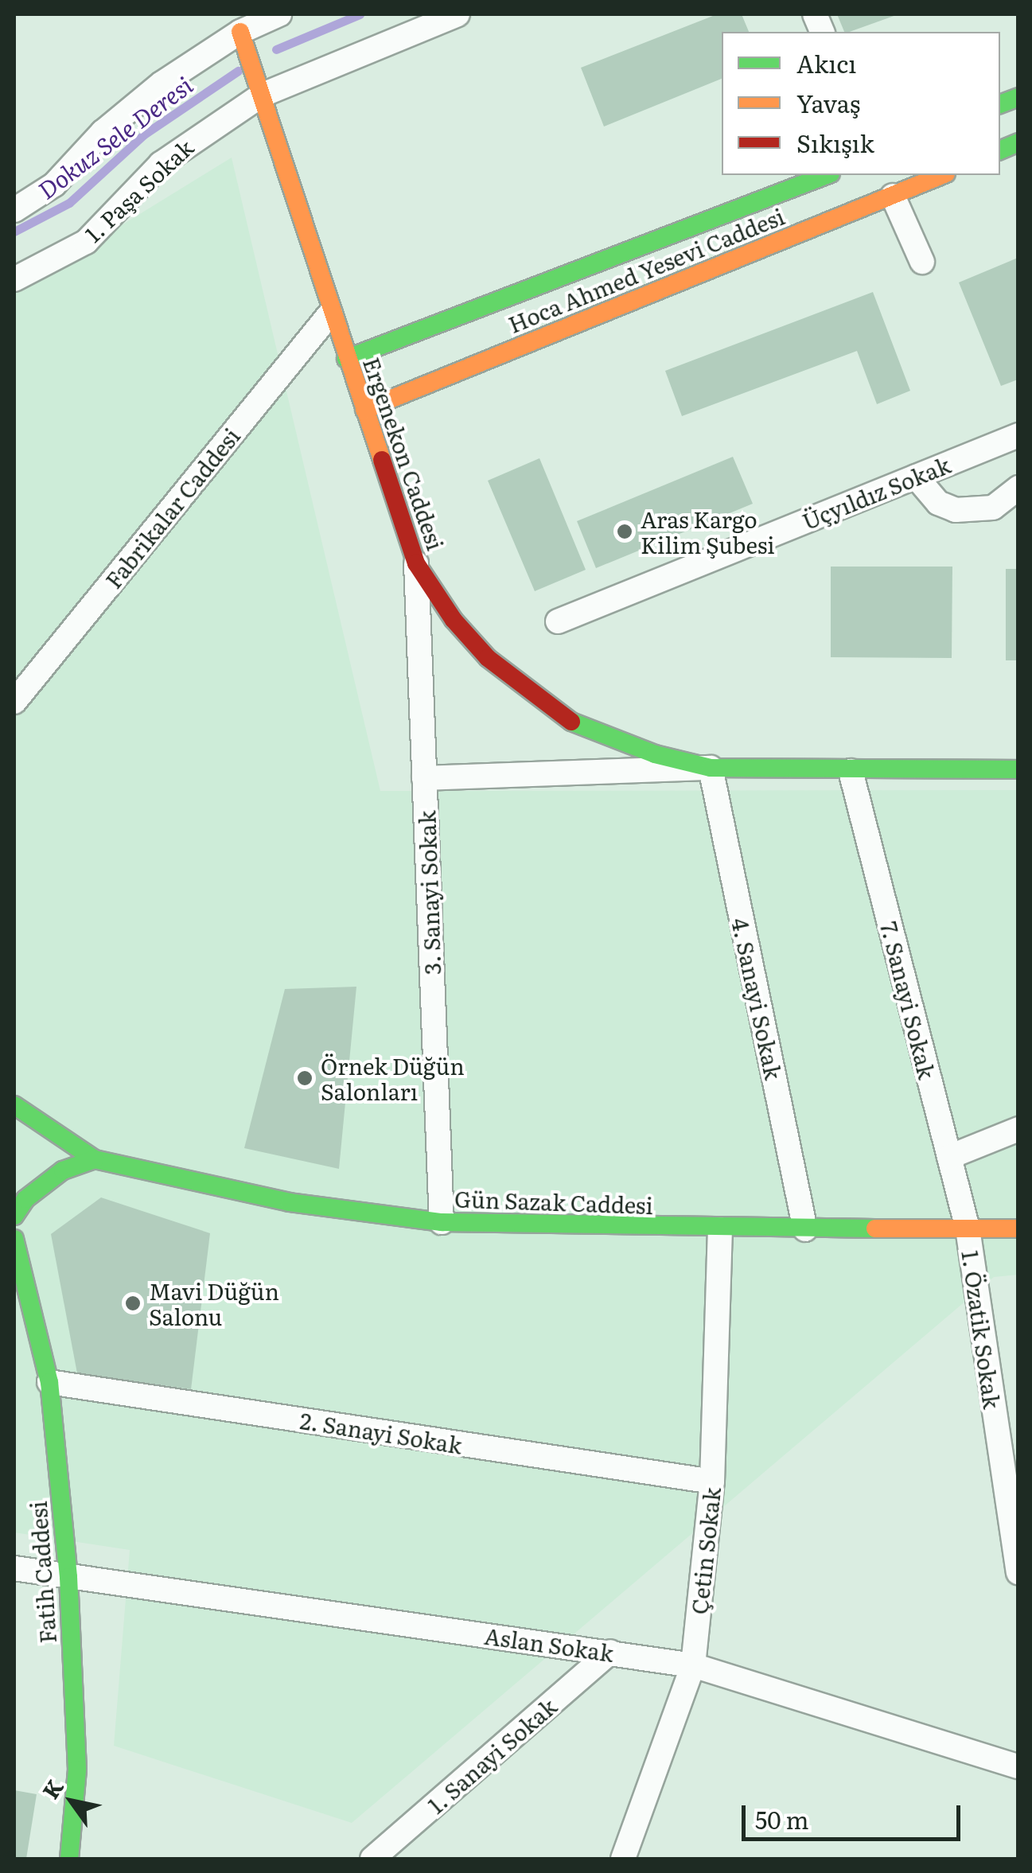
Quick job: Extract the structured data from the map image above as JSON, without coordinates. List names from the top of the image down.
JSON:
{
  "streets": {
    "street": [
      "1. Paşa Sokak",
      "Hoca Ahmed Yesevi Caddesi",
      "Ergenekon Caddesi",
      "Üçyıldız Sokak",
      "Fabrikalar Caddesi",
      "3. Sanayi Sokak",
      "4. Sanayi Sokak",
      "7. Sanayi Sokak",
      "Gün Sazak Caddesi",
      "1. Özatik Sokak",
      "2. Sanayi Sokak",
      "Çetin Sokak",
      "Fatih Caddesi",
      "Aslan Sokak",
      "1. Sanayi Sokak"
    ]
  },
  "crossings": [
    ["1. Paşa Sokak", "Ergenekon Caddesi"],
    ["Hoca Ahmed Yesevi Caddesi", "Ergenekon Caddesi"],
    ["Ergenekon Caddesi", "Fabrikalar Caddesi"],
    ["Ergenekon Caddesi", "3. Sanayi Sokak"],
    ["Ergenekon Caddesi", "4. Sanayi Sokak"],
    ["Ergenekon Caddesi", "7. Sanayi Sokak"],
    ["3. Sanayi Sokak", "Gün Sazak Caddesi"],
    ["4. Sanayi Sokak", "Gün Sazak Caddesi"],
    ["7. Sanayi Sokak", "Gün Sazak Caddesi"],
    ["7. Sanayi Sokak", "1. Özatik Sokak"],
    ["Gün Sazak Caddesi", "1. Özatik Sokak"],
    ["Gün Sazak Caddesi", "Çetin Sokak"],
    ["2. Sanayi Sokak", "Çetin Sokak"],
    ["2. Sanayi Sokak", "Fatih Caddesi"],
    ["Çetin Sokak", "Aslan Sokak"],
    ["Fatih Caddesi", "Aslan Sokak"],
    ["Aslan Sokak", "1. Sanayi Sokak"]
  ],
  "water": ["Dokuz Sele Deresi"],
  "places": ["Aras Kargo Kilim Şubesi", "Örnek Düğün Salonları", "Mavi Düğün Salonu"],
  "legend": ["Akıcı", "Yavaş", "Sıkışık"],
  "scale_bar": "50 m",
  "north": "top left"
}
